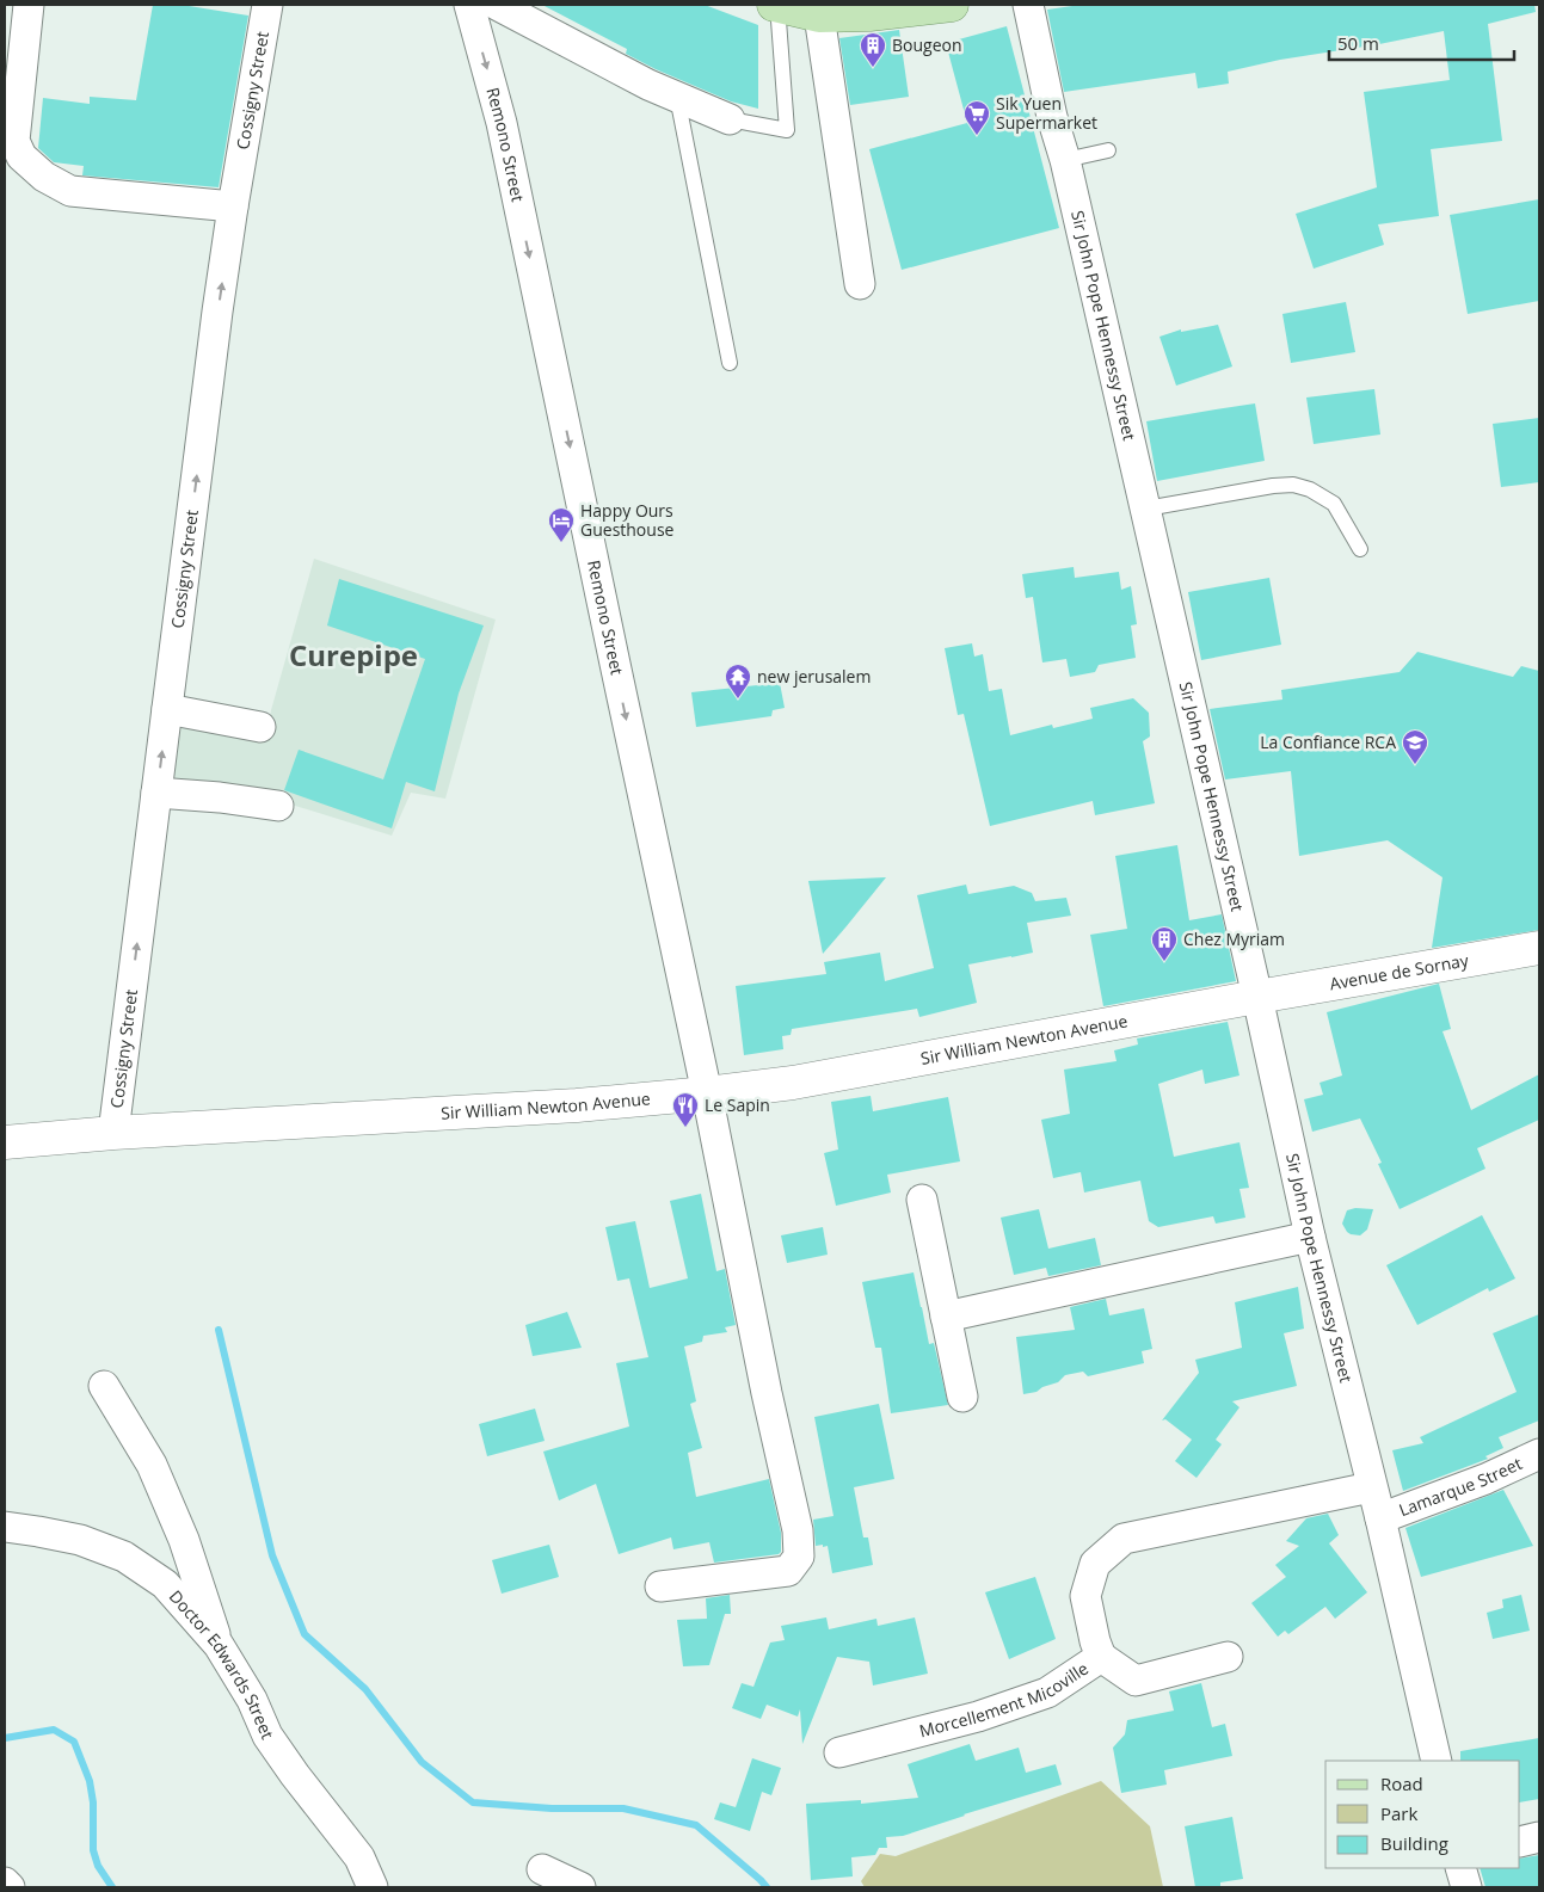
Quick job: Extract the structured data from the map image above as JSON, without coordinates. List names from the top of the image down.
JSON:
{
  "streets": {
    "street": [
      "Cossigny Street",
      "Remono Street",
      "Sir John Pope Hennessy Street",
      "Avenue de Sornay",
      "Sir William Newton Avenue",
      "Lamarque Street",
      "Doctor Edwards Street",
      "Morcellement Micoville"
    ]
  },
  "crossings": [
    ["Cossigny Street", "Sir William Newton Avenue"],
    ["Remono Street", "Sir William Newton Avenue"],
    ["Sir John Pope Hennessy Street", "Avenue de Sornay"],
    ["Sir John Pope Hennessy Street", "Sir William Newton Avenue"],
    ["Sir John Pope Hennessy Street", "Lamarque Street"],
    ["Sir John Pope Hennessy Street", "Morcellement Micoville"],
    ["Avenue de Sornay", "Sir William Newton Avenue"]
  ],
  "one_way": ["Cossigny Street", "Remono Street"],
  "districts": ["Curepipe"],
  "places": {
    "building": ["Bougeon", "Chez Myriam"],
    "supermarket": ["Sik Yuen Supermarket"],
    "hotel": ["Happy Ours Guesthouse"],
    "temple": ["new jerusalem"],
    "school or university": ["La Confiance RCA"],
    "restaurant": ["Le Sapin"]
  },
  "legend": ["Road", "Park", "Building"],
  "scale_bar": "50 m"
}
